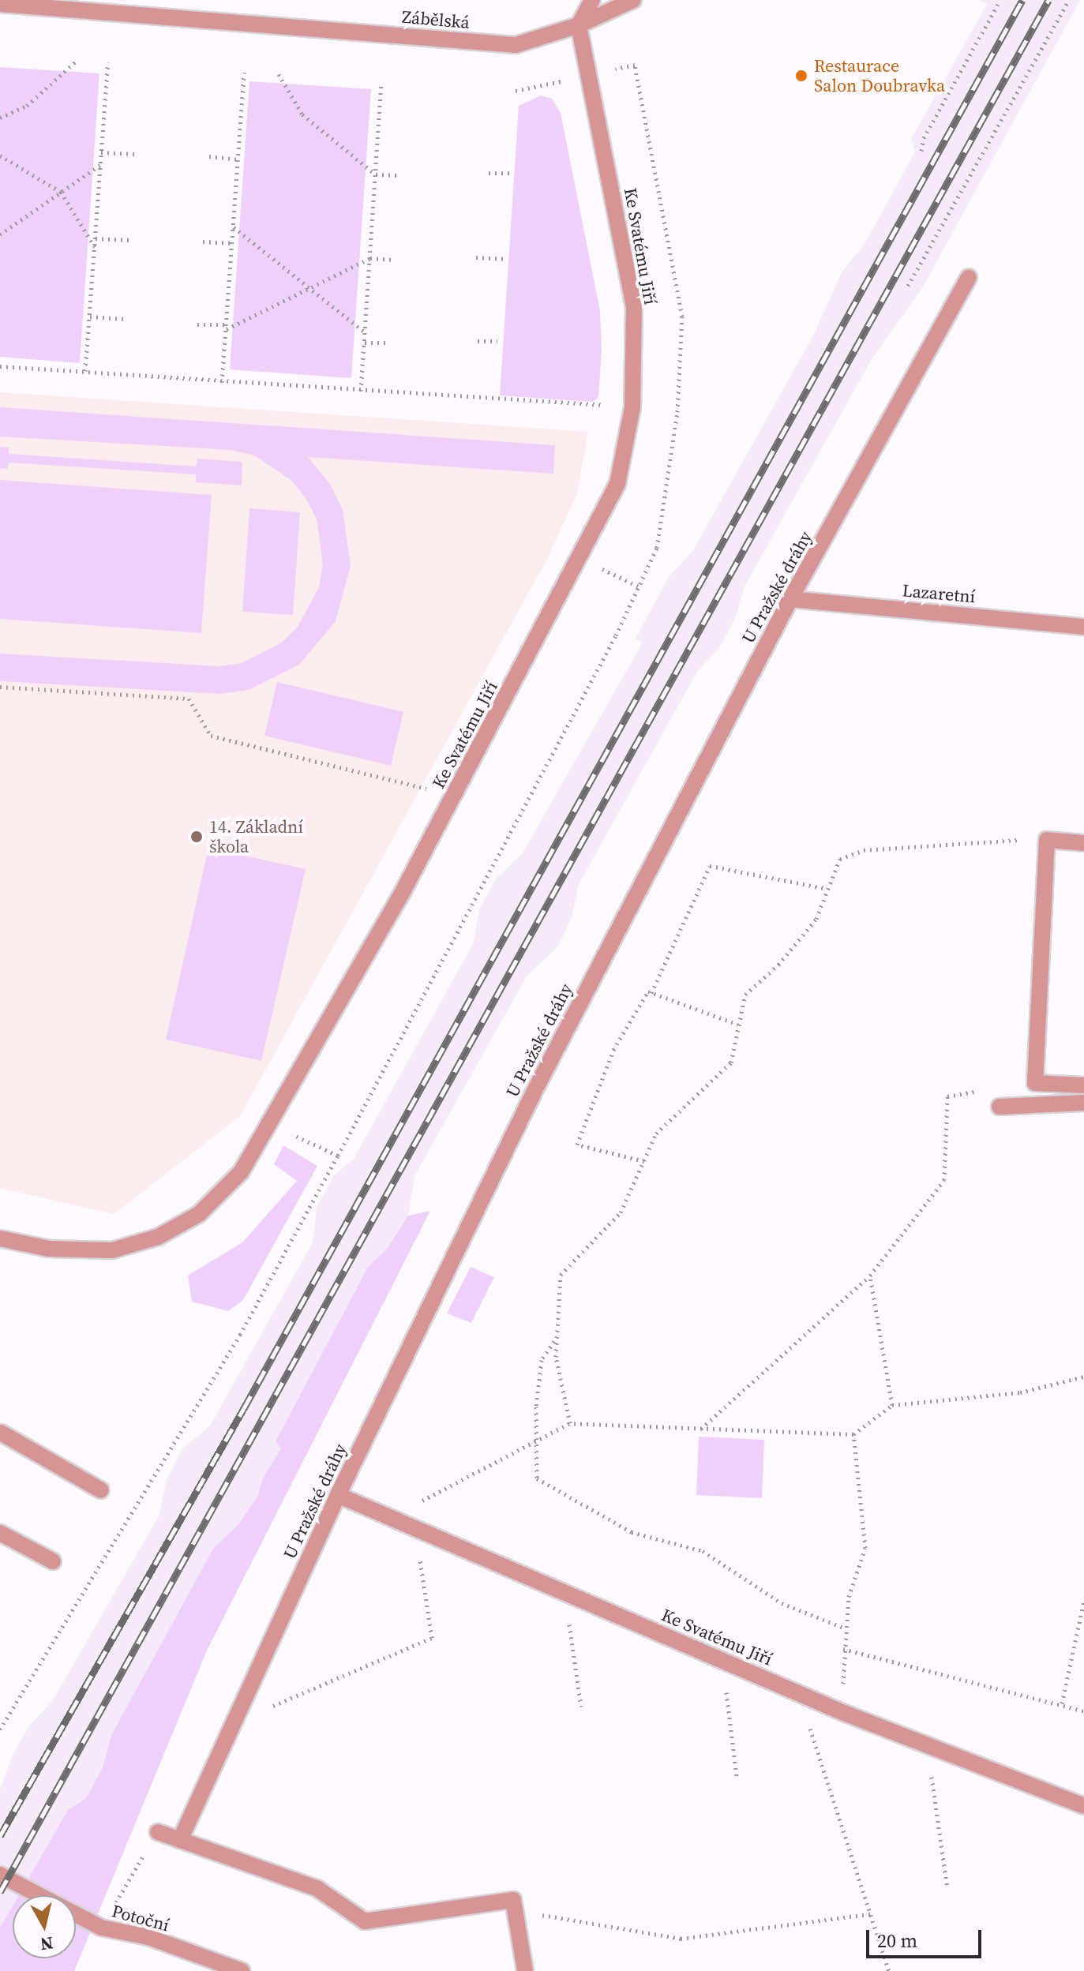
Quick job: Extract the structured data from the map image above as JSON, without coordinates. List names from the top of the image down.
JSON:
{
  "streets": {
    "street": [
      "Zábělská",
      "Ke Svatému Jiří",
      "U Pražské dráhy",
      "Lazaretní",
      "Potoční"
    ]
  },
  "crossings": [
    ["Zábělská", "Ke Svatému Jiří"],
    ["Ke Svatému Jiří", "U Pražské dráhy"],
    ["U Pražské dráhy", "Lazaretní"]
  ],
  "places": ["Restaurace Salon Doubravka", "14. Základní škola"],
  "scale_bar": "20 m",
  "north": "bottom"
}
